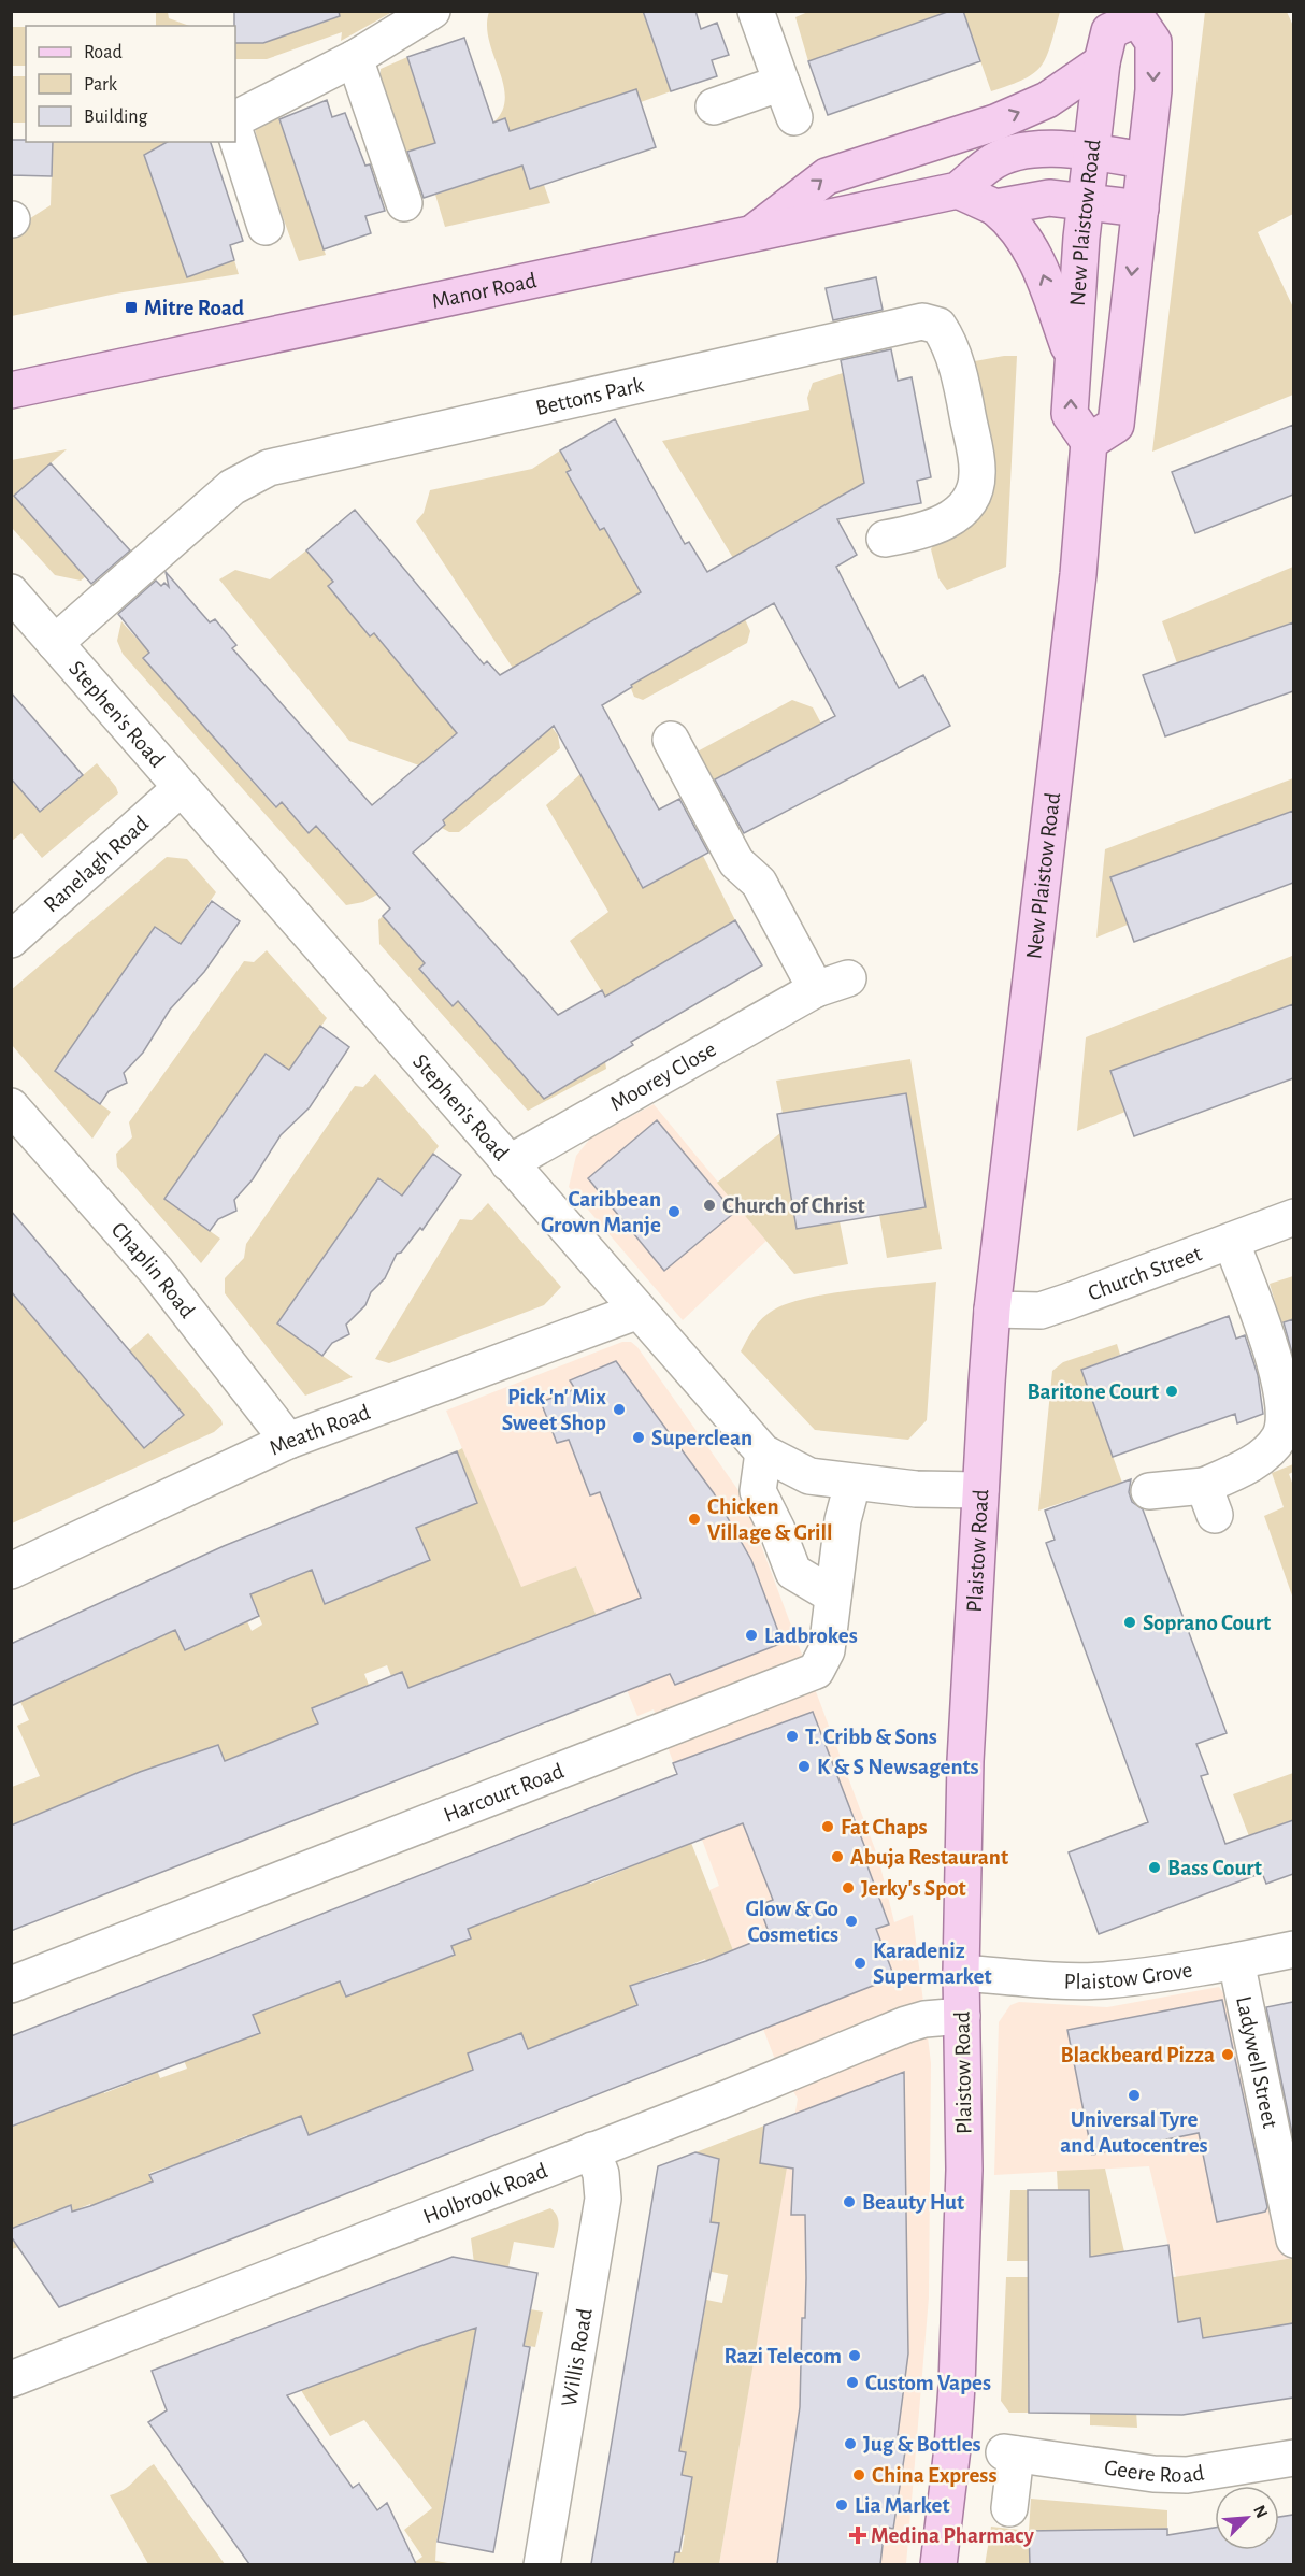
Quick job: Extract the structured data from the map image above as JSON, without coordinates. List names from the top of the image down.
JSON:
{
  "streets": {
    "main road": ["New Plaistow Road", "Manor Road", "Plaistow Road"],
    "street": [
      "Bettons Park",
      "Stephen's Road",
      "Ranelagh Road",
      "Moorey Close",
      "Chaplin Road",
      "Church Street",
      "Meath Road",
      "Harcourt Road",
      "Plaistow Grove",
      "Ladywell Street",
      "Holbrook Road",
      "Willis Road",
      "Geere Road"
    ]
  },
  "crossings": [
    ["New Plaistow Road", "Manor Road"],
    ["New Plaistow Road", "Church Street"],
    ["New Plaistow Road", "Plaistow Road"],
    ["Bettons Park", "Stephen's Road"],
    ["Stephen's Road", "Ranelagh Road"],
    ["Stephen's Road", "Moorey Close"],
    ["Stephen's Road", "Meath Road"],
    ["Stephen's Road", "Plaistow Road"],
    ["Stephen's Road", "Harcourt Road"],
    ["Chaplin Road", "Meath Road"],
    ["Church Street", "Plaistow Road"],
    ["Plaistow Road", "Plaistow Grove"],
    ["Plaistow Road", "Holbrook Road"],
    ["Plaistow Grove", "Ladywell Street"],
    ["Holbrook Road", "Willis Road"]
  ],
  "places": {
    "transit": ["Mitre Road"],
    "other": [
      "Church of Christ",
      "Caribbean Grown Manje",
      "Baritone Court",
      "Pick 'n' Mix Sweet Shop",
      "Superclean",
      "Chicken Village & Grill",
      "Soprano Court",
      "Ladbrokes",
      "T. Cribb & Sons",
      "K & S Newsagents",
      "Fat Chaps",
      "Abuja Restaurant",
      "Bass Court",
      "Jerky's Spot",
      "Glow & Go Cosmetics",
      "Karadeniz Supermarket",
      "Blackbeard Pizza",
      "Universal Tyre and Autocentres",
      "Beauty Hut",
      "Razi Telecom",
      "Custom Vapes",
      "Jug & Bottles",
      "China Express",
      "Lia Market"
    ],
    "health": ["Medina Pharmacy"]
  },
  "legend": ["Road", "Park", "Building"],
  "north": "top right"
}
